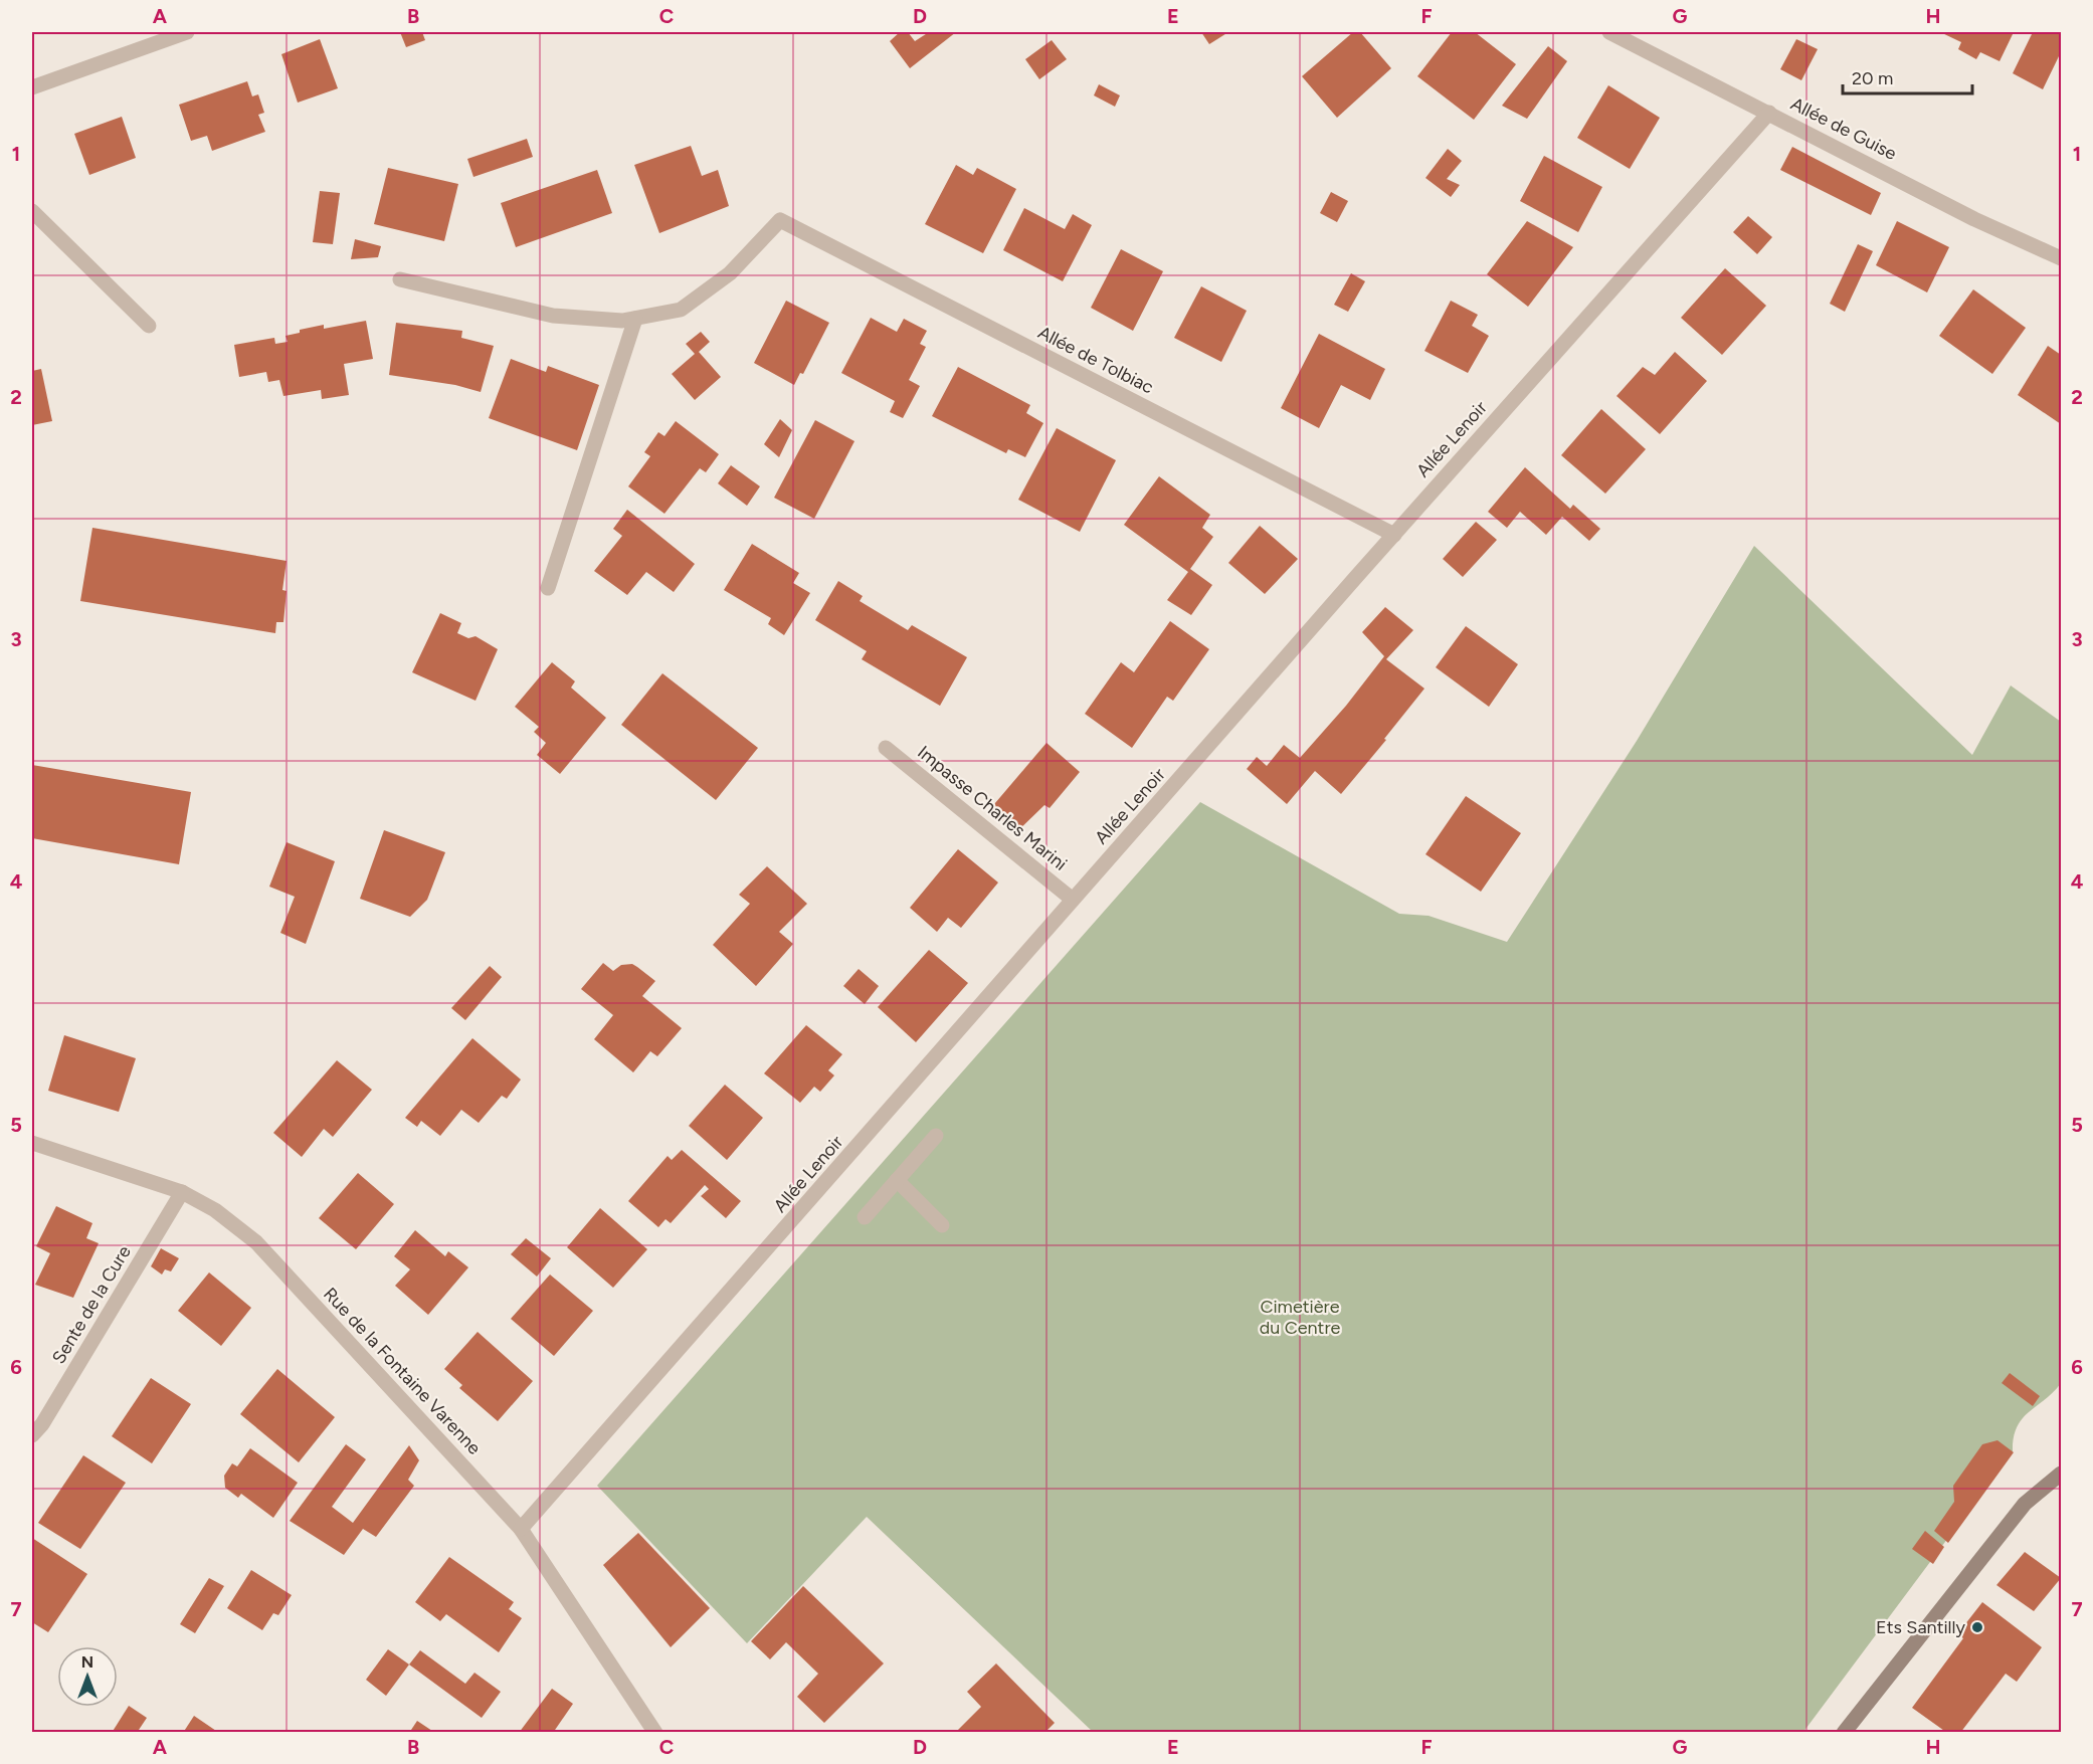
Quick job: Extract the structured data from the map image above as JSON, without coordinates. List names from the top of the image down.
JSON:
{
  "streets": {
    "street": [
      "Allée de Guise",
      "Allée de Tolbiac",
      "Allée Lenoir",
      "Impasse Charles Marini",
      "Sente de la Cure",
      "Rue de la Fontaine Varenne"
    ]
  },
  "crossings": [
    ["Allée de Guise", "Allée Lenoir"],
    ["Allée de Tolbiac", "Allée Lenoir"],
    ["Allée Lenoir", "Impasse Charles Marini"],
    ["Allée Lenoir", "Rue de la Fontaine Varenne"],
    ["Sente de la Cure", "Rue de la Fontaine Varenne"]
  ],
  "parks": ["Cimetière du Centre"],
  "places": ["Ets Santilly"],
  "scale_bar": "20 m",
  "north": "top",
  "grid": {
    "columns": [
      "A",
      "B",
      "C",
      "D",
      "E",
      "F",
      "G",
      "H"
    ],
    "rows": [
      "1",
      "2",
      "3",
      "4",
      "5",
      "6",
      "7"
    ]
  }
}
